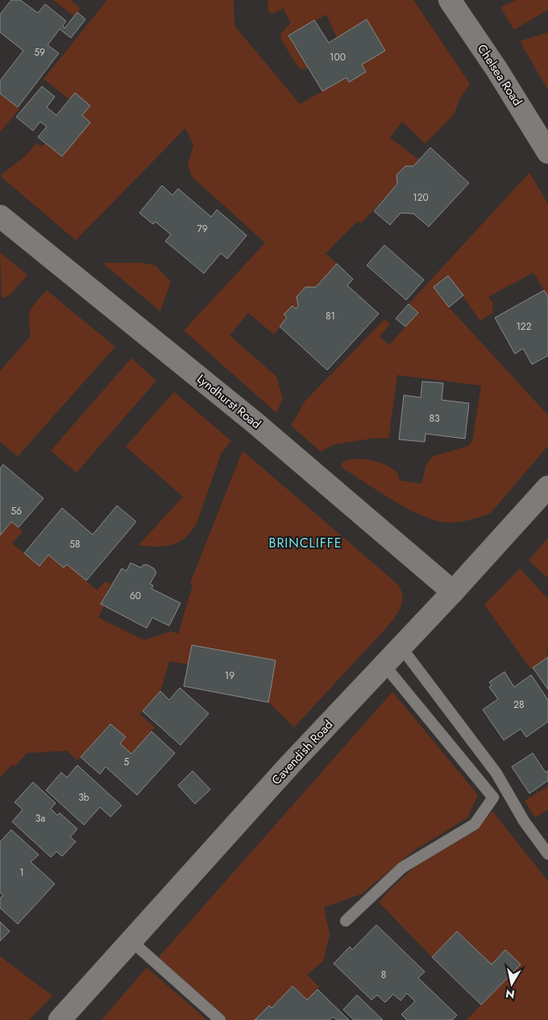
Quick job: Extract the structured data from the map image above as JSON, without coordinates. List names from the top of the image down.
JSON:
{
  "streets": {
    "street": ["Chelsea Road", "Lyndhurst Road", "Cavendish Road"]
  },
  "crossings": [
    ["Lyndhurst Road", "Cavendish Road"]
  ],
  "districts": ["BRINCLIFFE"],
  "house_numbers": [
    "59",
    "100",
    "120",
    "79",
    "81",
    "122",
    "83",
    "56",
    "58",
    "60",
    "19",
    "28",
    "5",
    "3b",
    "3a",
    "1",
    "8"
  ],
  "north": "bottom"
}
